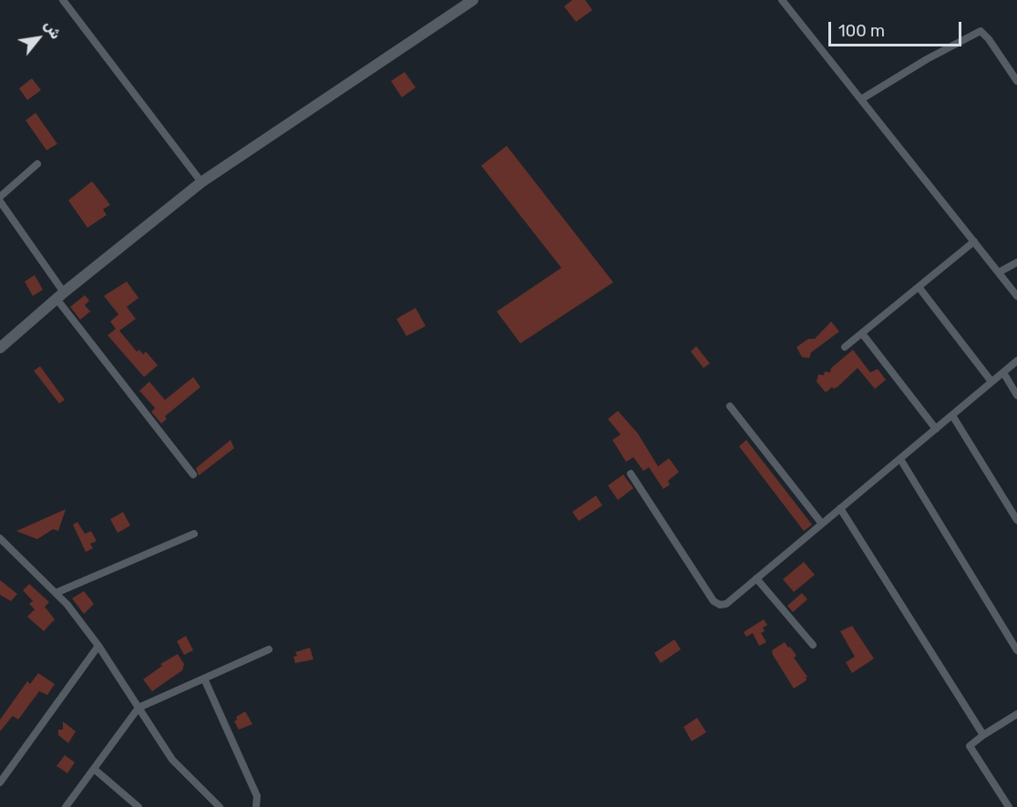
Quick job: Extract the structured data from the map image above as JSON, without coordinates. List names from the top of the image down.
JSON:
{
  "scale_bar": "100 m",
  "north": "top right"
}
